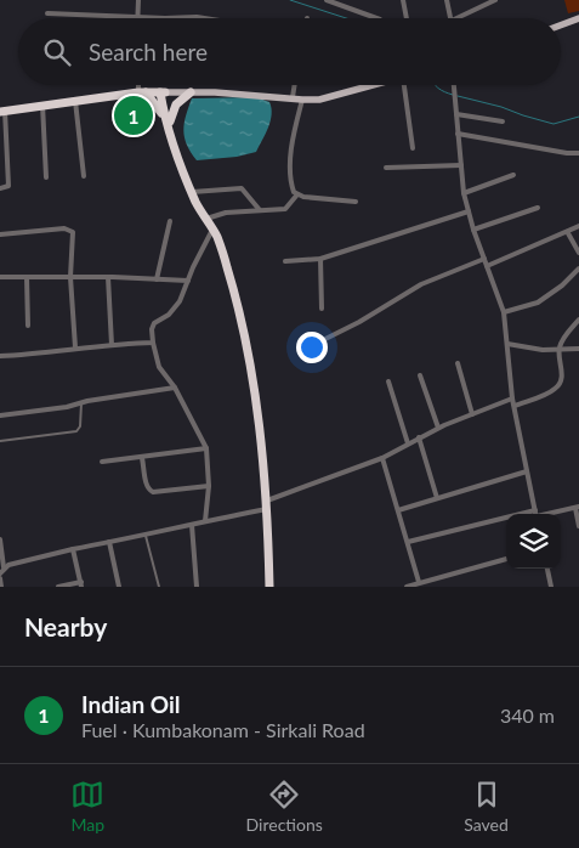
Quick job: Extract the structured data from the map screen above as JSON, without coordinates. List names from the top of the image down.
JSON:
{
  "page": {
    "search": "Search here",
    "pins": "1",
    "heading": "Nearby",
    "list": [
      {
        "mark": "1",
        "name": "Indian Oil",
        "note": "Fuel · Kumbakonam - Sirkali Road",
        "value": "340 m"
      }
    ],
    "nav": ["Map", "Directions", "Saved"]
  }
}
